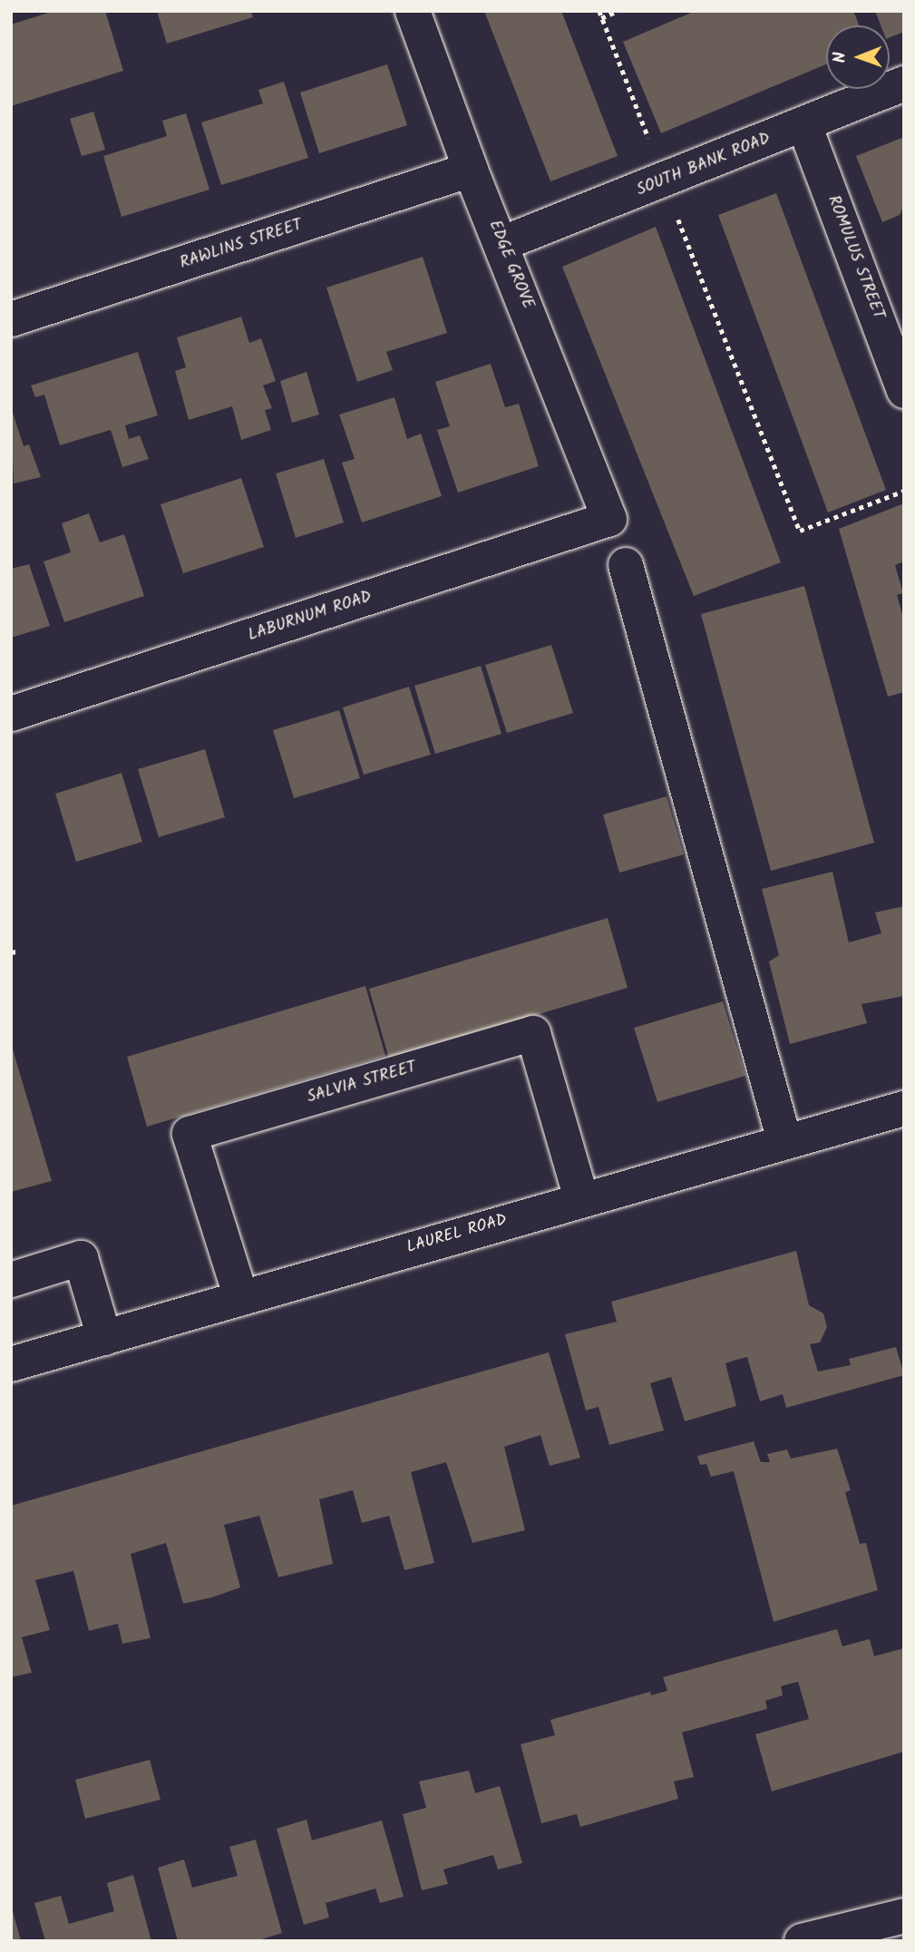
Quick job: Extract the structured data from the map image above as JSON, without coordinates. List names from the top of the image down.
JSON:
{
  "streets": {
    "street": [
      "SOUTH BANK ROAD",
      "RAWLINS STREET",
      "ROMULUS STREET",
      "EDGE GROVE",
      "LABURNUM ROAD",
      "SALVIA STREET",
      "LAUREL ROAD"
    ]
  },
  "crossings": [
    ["SOUTH BANK ROAD", "ROMULUS STREET"],
    ["SOUTH BANK ROAD", "EDGE GROVE"],
    ["RAWLINS STREET", "EDGE GROVE"],
    ["EDGE GROVE", "LABURNUM ROAD"],
    ["SALVIA STREET", "LAUREL ROAD"]
  ],
  "north": "left"
}
